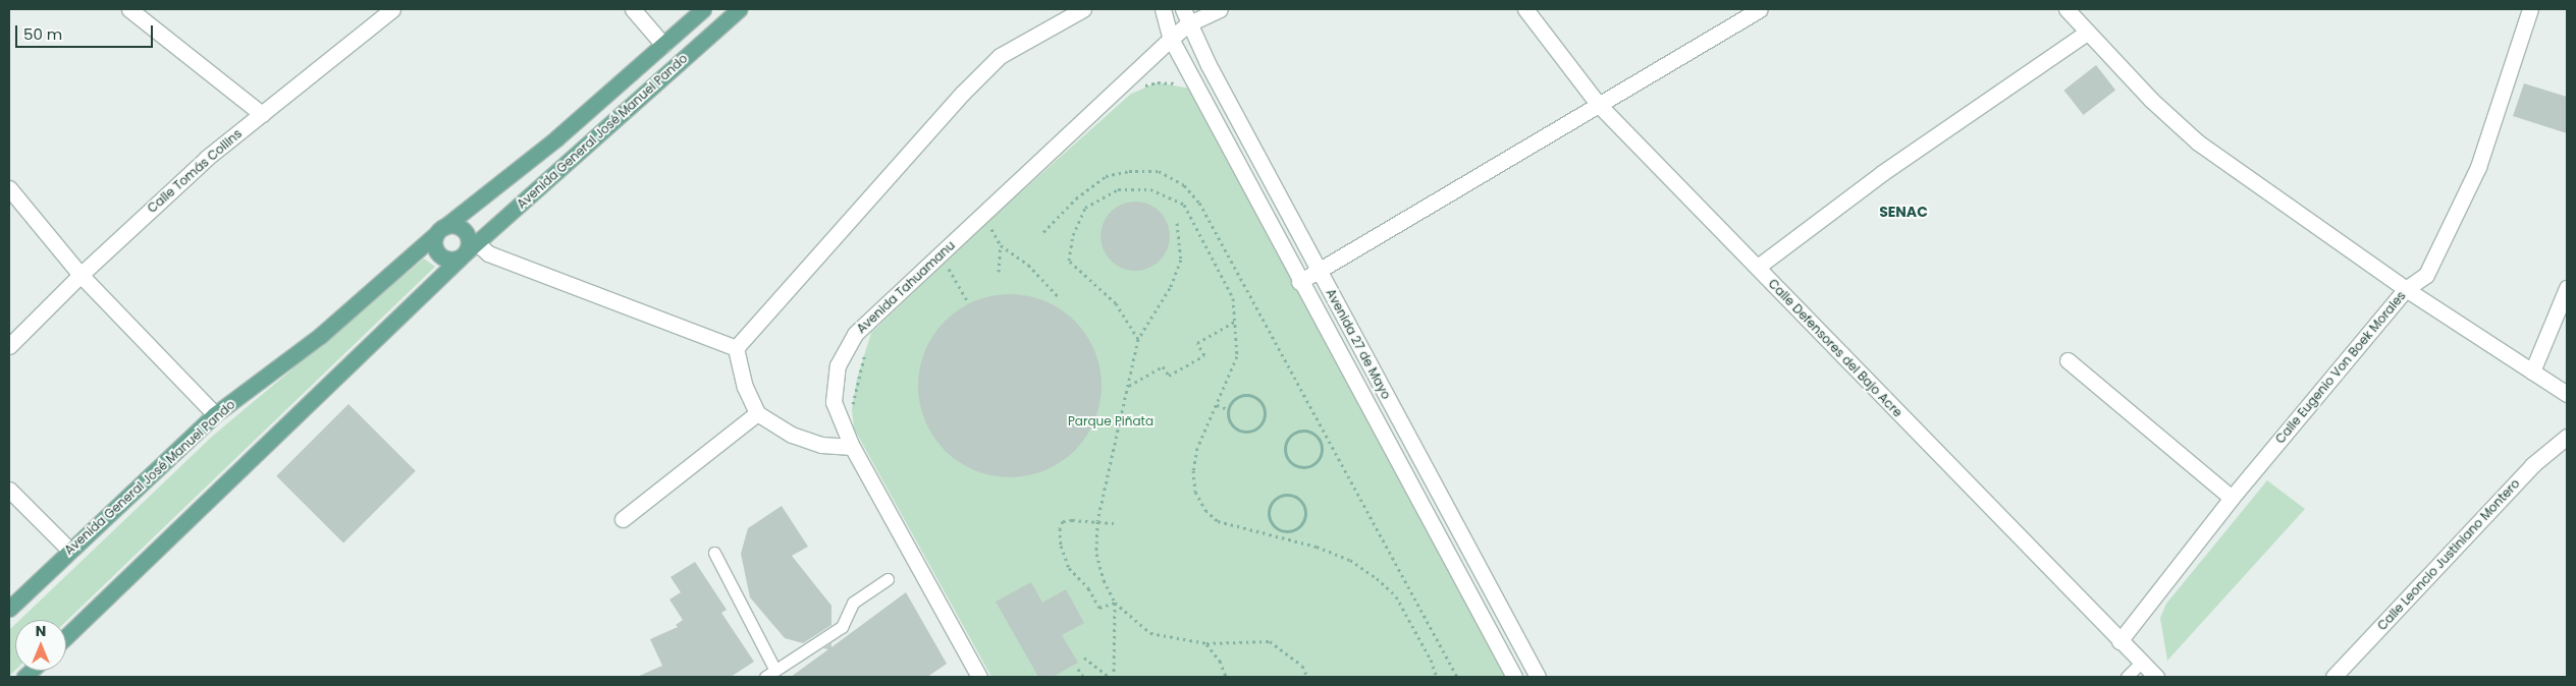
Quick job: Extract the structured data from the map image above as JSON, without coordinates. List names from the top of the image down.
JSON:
{
  "streets": {
    "main road": ["Avenida General José Manuel Pando"],
    "street": [
      "Calle Tomás Collins",
      "Avenida Tahuamanu",
      "Avenida 27 de Mayo",
      "Calle Defensores del Bajo Acre",
      "Calle Eugenio Von Boek Morales",
      "Calle Leoncio Justiniano Montero"
    ]
  },
  "crossings": [
    ["Avenida Tahuamanu", "Avenida 27 de Mayo"],
    ["Calle Defensores del Bajo Acre", "Calle Eugenio Von Boek Morales"]
  ],
  "districts": ["SENAC"],
  "parks": ["Parque Piñata"],
  "scale_bar": "50 m",
  "north": "top"
}
